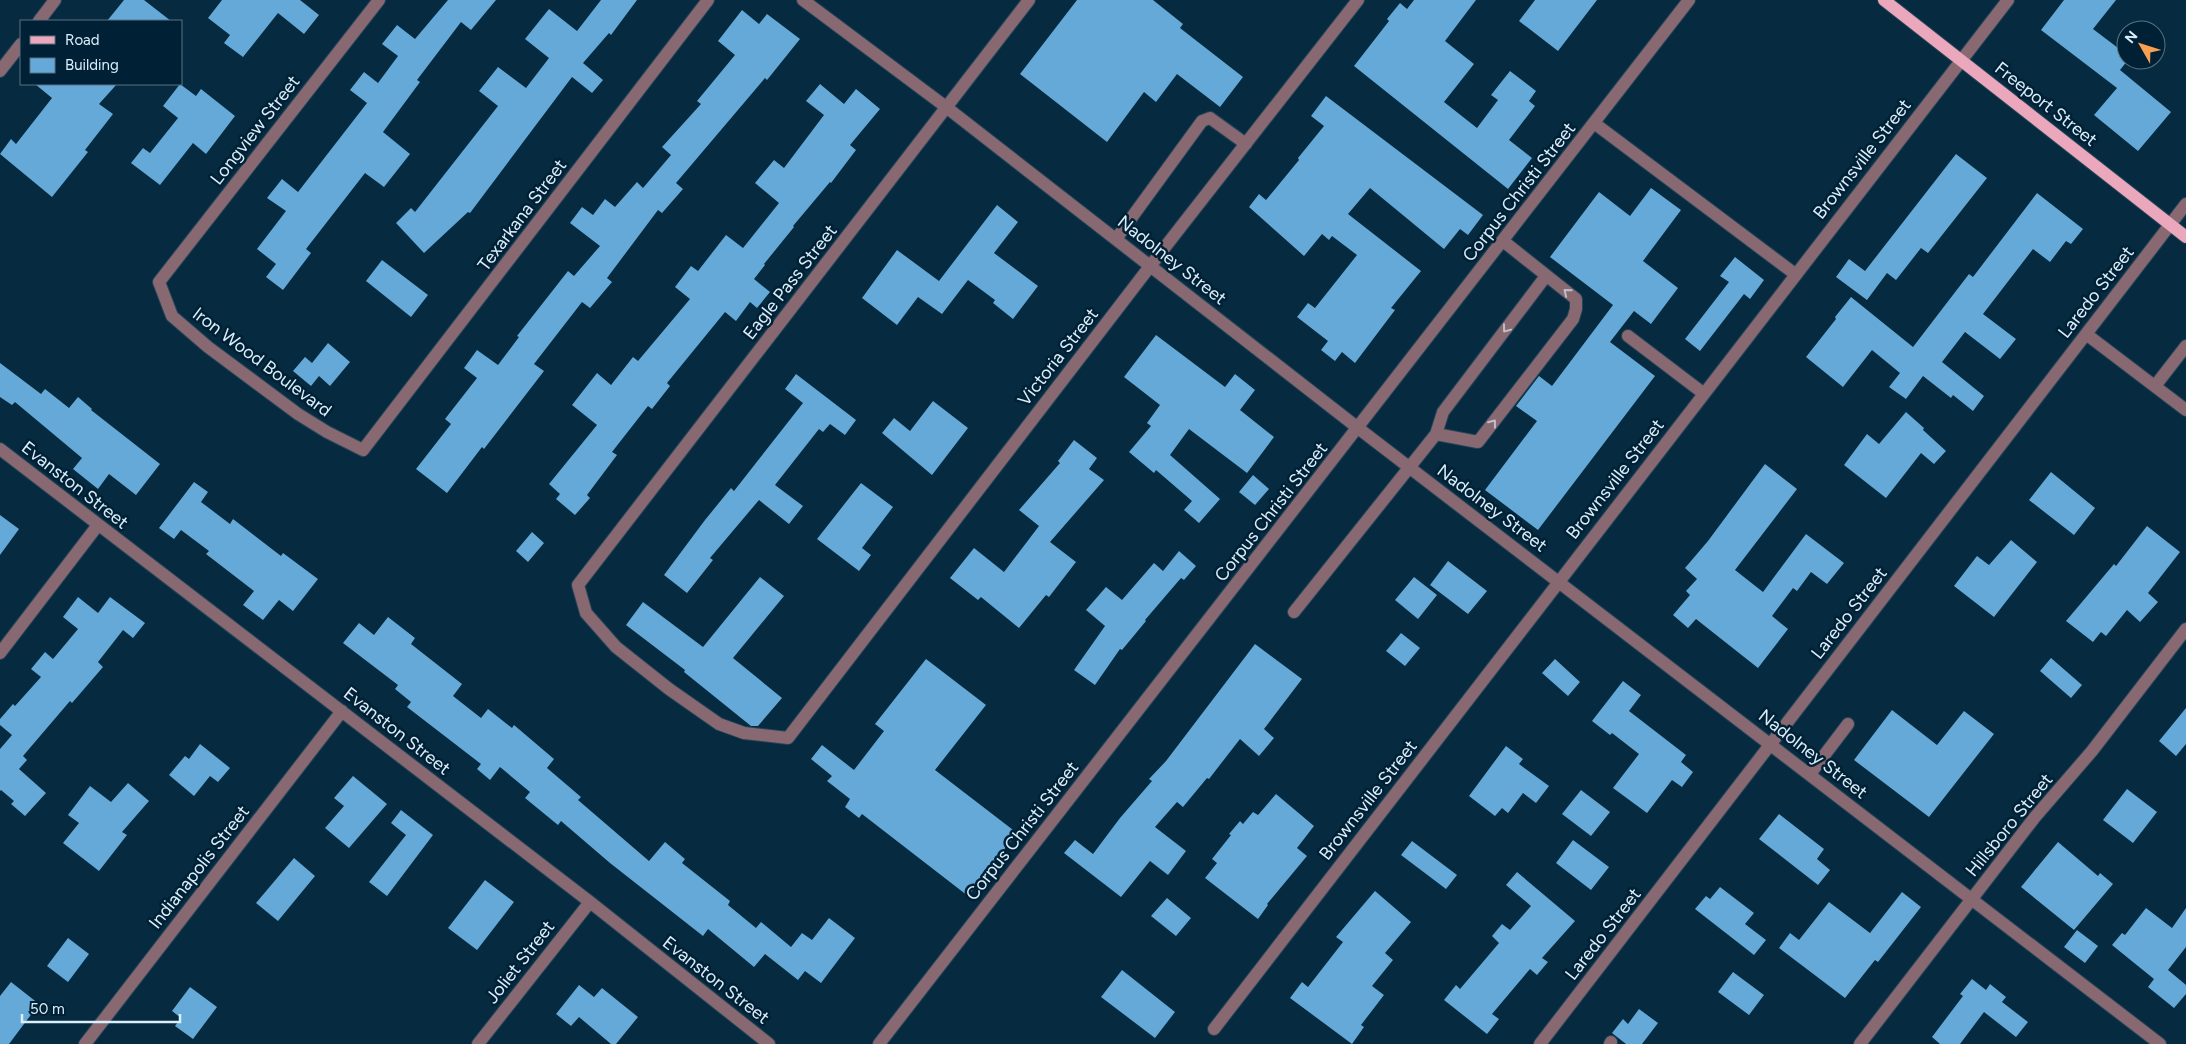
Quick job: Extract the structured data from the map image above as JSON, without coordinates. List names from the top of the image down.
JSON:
{
  "streets": {
    "main road": ["Freeport Street"],
    "street": [
      "Longview Street",
      "Brownsville Street",
      "Corpus Christi Street",
      "Texarkana Street",
      "Nadolney Street",
      "Eagle Pass Street",
      "Laredo Street",
      "Victoria Street",
      "Iron Wood Boulevard",
      "Evanston Street",
      "Hillsboro Street",
      "Indianapolis Street",
      "Joliet Street"
    ]
  },
  "crossings": [
    ["Freeport Street", "Brownsville Street"],
    ["Freeport Street", "Laredo Street"],
    ["Longview Street", "Iron Wood Boulevard"],
    ["Brownsville Street", "Nadolney Street"],
    ["Corpus Christi Street", "Nadolney Street"],
    ["Texarkana Street", "Iron Wood Boulevard"],
    ["Nadolney Street", "Eagle Pass Street"],
    ["Nadolney Street", "Laredo Street"],
    ["Nadolney Street", "Victoria Street"],
    ["Nadolney Street", "Hillsboro Street"],
    ["Eagle Pass Street", "Victoria Street"],
    ["Evanston Street", "Indianapolis Street"],
    ["Evanston Street", "Joliet Street"]
  ],
  "legend": ["Road", "Building"],
  "scale_bar": "50 m",
  "north": "top left"
}
